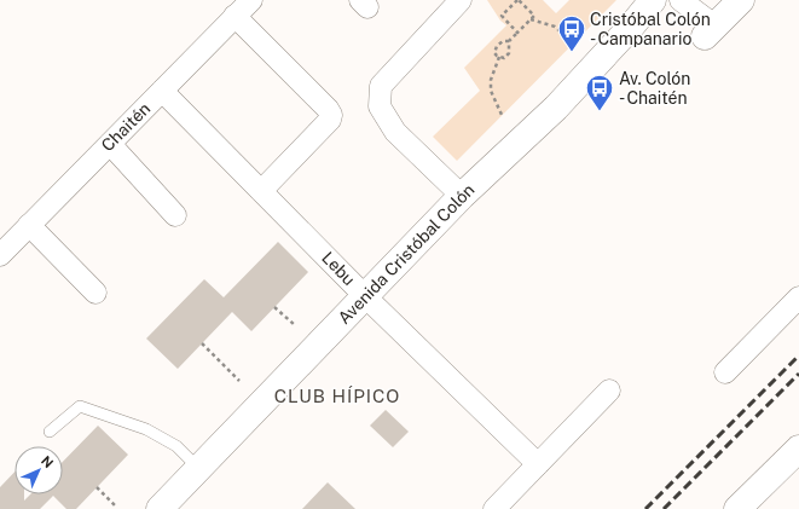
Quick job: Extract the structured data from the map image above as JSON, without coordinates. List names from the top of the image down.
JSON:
{
  "streets": {
    "main road": ["Avenida Cristóbal Colón"],
    "street": ["Chaitén", "Lebu"]
  },
  "crossings": [
    ["Chaitén", "Lebu"],
    ["Avenida Cristóbal Colón", "Lebu"]
  ],
  "districts": ["CLUB HÍPICO"],
  "places": {
    "bus stop": ["Cristóbal Colón - Campanario", "Av. Colón - Chaitén"]
  },
  "north": "top right"
}
